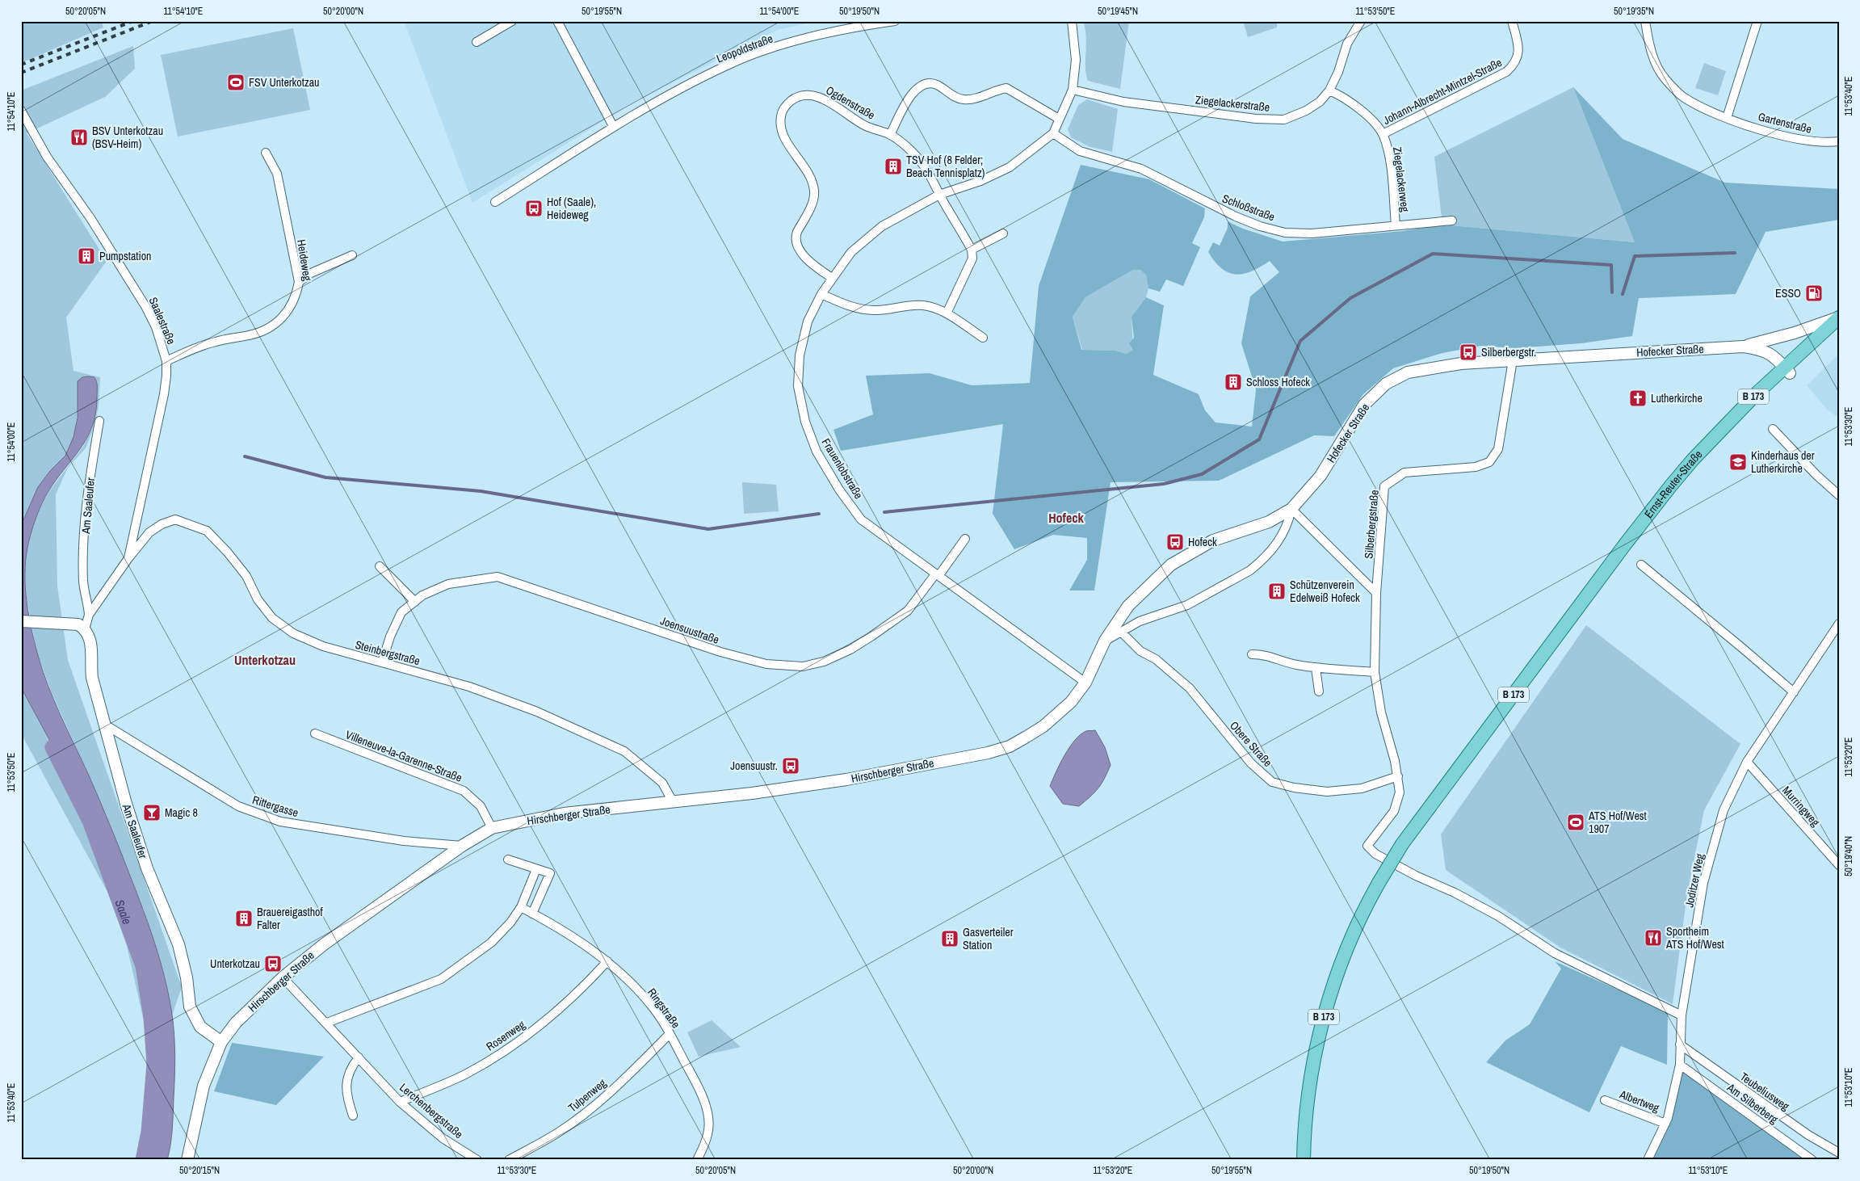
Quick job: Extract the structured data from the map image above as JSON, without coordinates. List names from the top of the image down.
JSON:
{
  "streets": {
    "main road": [
      "Hofecker Straße",
      "B 173",
      "Ernst-Reuter-Straße",
      "Am Saaleufer",
      "Hirschberger Straße"
    ],
    "street": [
      "Leopoldstraße",
      "Johann-Albrecht-Mintzel-Straße",
      "Ogdenstraße",
      "Ziegelackerstraße",
      "Gartenstraße",
      "Ziegelackerweg",
      "Schloßstraße",
      "Heideweg",
      "Saalestraße",
      "Frauenlobstraße",
      "Silberbergstraße",
      "Joensuustraße",
      "Steinbergstraße",
      "Obere Straße",
      "Villeneuve-la-Garenne-Straße",
      "Rittergasse",
      "Murringweg",
      "Joditzer Weg",
      "Ringstraße",
      "Rosenweg",
      "Teubeliusweg",
      "Tulpenweg",
      "Albertweg",
      "Am Silberberg",
      "Lerchenbergstraße"
    ]
  },
  "crossings": [
    ["Johann-Albrecht-Mintzel-Straße", "Ziegelackerweg"],
    ["Ogdenstraße", "Frauenlobstraße"],
    ["Ziegelackerstraße", "Ziegelackerweg"],
    ["Ziegelackerweg", "Schloßstraße"],
    ["Schloßstraße", "Frauenlobstraße"],
    ["Heideweg", "Saalestraße"],
    ["Saalestraße", "Am Saaleufer"],
    ["Saalestraße", "Steinbergstraße"],
    ["Hofecker Straße", "Frauenlobstraße"],
    ["Hofecker Straße", "Ernst-Reuter-Straße"],
    ["Hofecker Straße", "Silberbergstraße"],
    ["Hofecker Straße", "Hirschberger Straße"],
    ["Frauenlobstraße", "Joensuustraße"],
    ["Frauenlobstraße", "Hirschberger Straße"],
    ["Am Saaleufer", "Hirschberger Straße"],
    ["Am Saaleufer", "Rittergasse"],
    ["Silberbergstraße", "Obere Straße"],
    ["Silberbergstraße", "Joditzer Weg"],
    ["Joensuustraße", "Steinbergstraße"],
    ["Steinbergstraße", "Hirschberger Straße"],
    ["Villeneuve-la-Garenne-Straße", "Hirschberger Straße"],
    ["Hirschberger Straße", "Rittergasse"],
    ["Hirschberger Straße", "Lerchenbergstraße"],
    ["Murringweg", "Joditzer Weg"],
    ["Joditzer Weg", "Teubeliusweg"],
    ["Joditzer Weg", "Albertweg"],
    ["Joditzer Weg", "Am Silberberg"],
    ["Ringstraße", "Rosenweg"],
    ["Ringstraße", "Tulpenweg"],
    ["Rosenweg", "Lerchenbergstraße"]
  ],
  "districts": ["Hofeck", "Unterkotzau"],
  "water": ["Saale"],
  "places": {
    "sports": ["FSV Unterkotzau", "ATS Hof/West 1907"],
    "restaurant": ["BSV Unterkotzau (BSV-Heim)", "Sportheim ATS Hof/West"],
    "building": [
      "TSV Hof (8 Felder; Beach Tennisplatz)",
      "Pumpstation",
      "Schloss Hofeck",
      "Schützenverein Edelweiß Hofeck",
      "Brauereigasthof Falter",
      "Gasverteiler Station"
    ],
    "bus stop": [
      "Hof (Saale), Heideweg",
      "Silberbergstr.",
      "Hofeck",
      "Joensuustr.",
      "Unterkotzau"
    ],
    "fuel station": ["ESSO"],
    "church": ["Lutherkirche"],
    "school or university": ["Kinderhaus der Lutherkirche"],
    "bar": ["Magic 8"]
  },
  "coordinates": [
    "50°20'05\"N",
    "11°54'10\"E",
    "50°20'00\"N",
    "50°19'55\"N",
    "11°54'00\"E",
    "50°19'50\"N",
    "50°19'45\"N",
    "11°53'50\"E",
    "50°19'35\"N",
    "11°53'40\"E",
    "11°53'30\"E",
    "11°53'20\"E",
    "50°19'40\"N",
    "11°53'10\"E",
    "50°20'15\"N"
  ]
}
